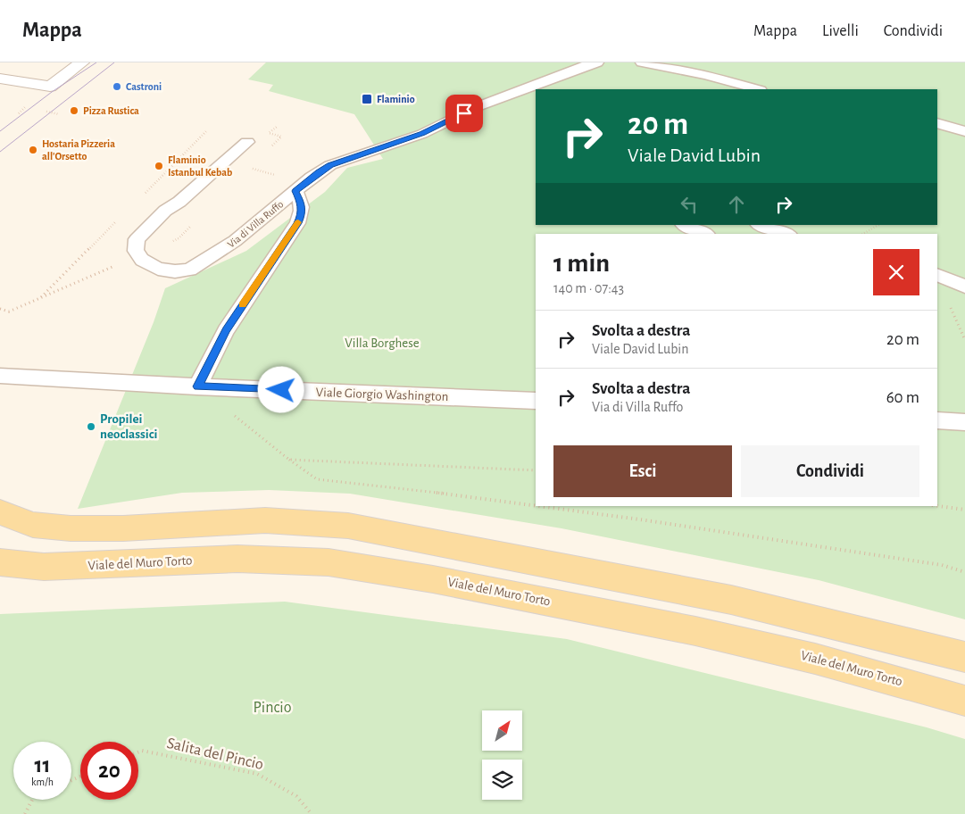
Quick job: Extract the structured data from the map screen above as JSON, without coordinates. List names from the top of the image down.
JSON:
{
  "streets": {
    "main road": ["Viale del Muro Torto"],
    "lane": ["Via di Villa Ruffo", "Viale Giorgio Washington"],
    "path": ["Salita del Pincio"]
  },
  "parks": ["Villa Borghese", "Pincio"],
  "places": {
    "other": [
      "Castroni",
      "Pizza Rustica",
      "Hostaria Pizzeria all'Orsetto",
      "Flaminio Istanbul Kebab",
      "Propilei neoclassici"
    ],
    "transit": ["Flaminio"]
  },
  "north": "top right",
  "page": {
    "header": "Mappa",
    "nav": ["Mappa", "Livelli", "Condividi"],
    "turn": ["20 m", "Viale David Lubin"],
    "heading": ["1 min", "140 m · 07:43"],
    "list": [
      {
        "name": "Svolta a destra",
        "note": "Viale David Lubin",
        "value": "20 m"
      },
      {
        "name": "Svolta a destra",
        "note": "Via di Villa Ruffo",
        "value": "60 m"
      }
    ],
    "buttons": ["Esci", "Condividi"],
    "speed": "11 km/h",
    "limit": "20"
  }
}
